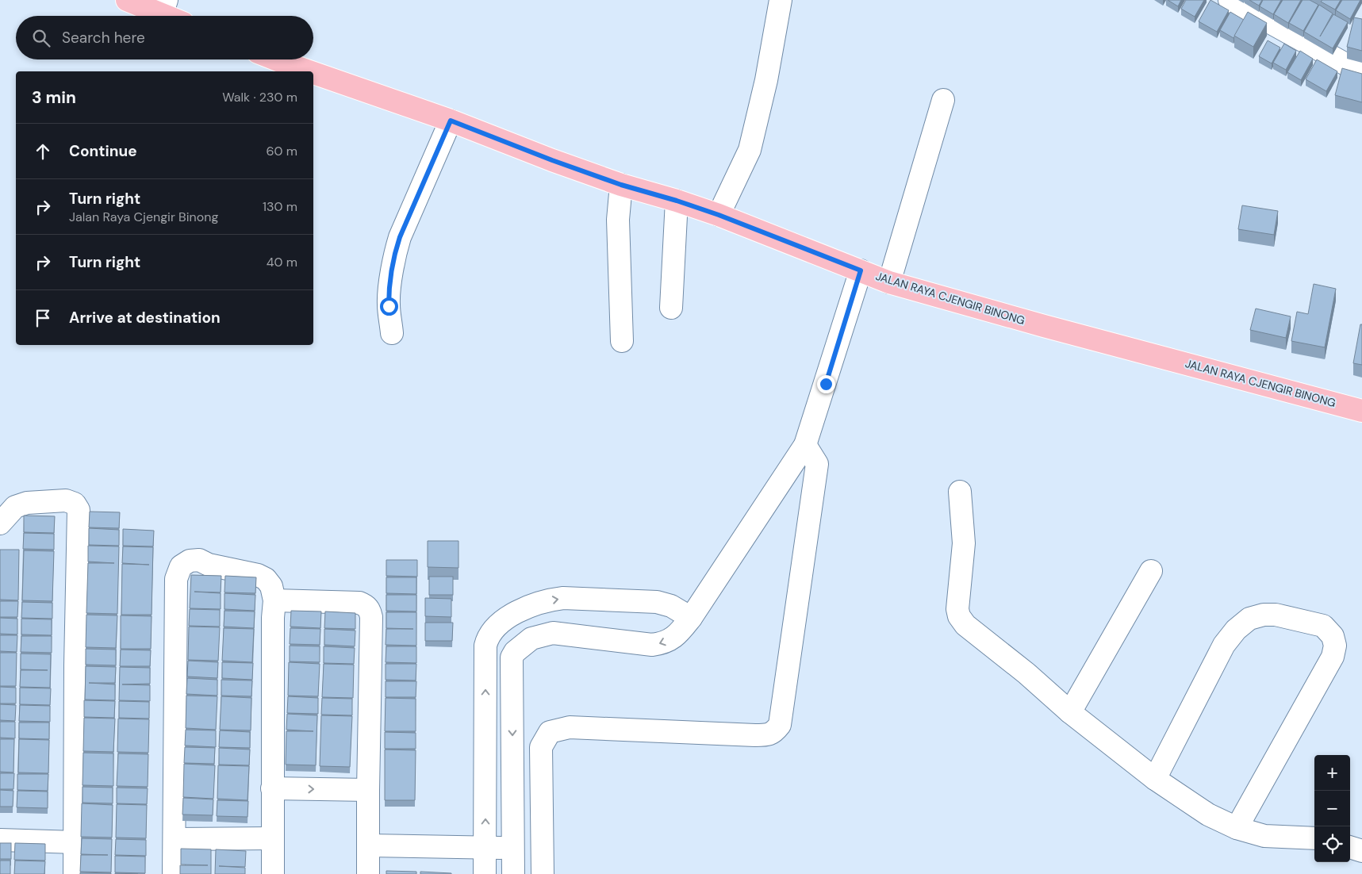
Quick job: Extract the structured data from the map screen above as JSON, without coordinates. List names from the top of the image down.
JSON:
{
  "streets": {
    "main road": ["JALAN RAYA CJENGIR BINONG"]
  },
  "page": {
    "search": "Search here",
    "heading": ["3 min", "Walk · 230 m"],
    "list": [
      ["Continue", "60 m"],
      ["Turn right", "Jalan Raya Cjengir Binong", "130 m"],
      ["Turn right", "40 m"],
      "Arrive at destination"
    ],
    "map_buttons": ["+", "−"]
  }
}
